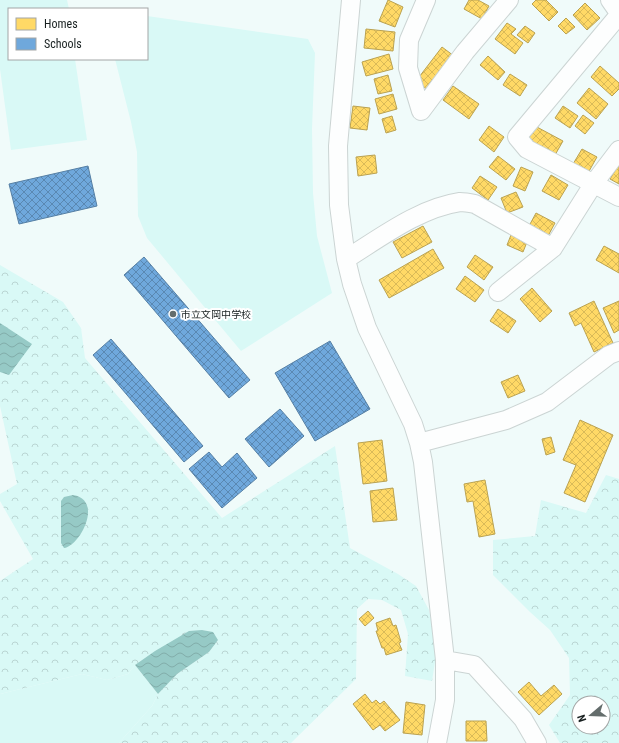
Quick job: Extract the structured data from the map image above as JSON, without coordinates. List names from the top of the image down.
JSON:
{
  "places": ["市立文岡中学校"],
  "legend": ["Homes", "Schools"],
  "north": "left"
}
